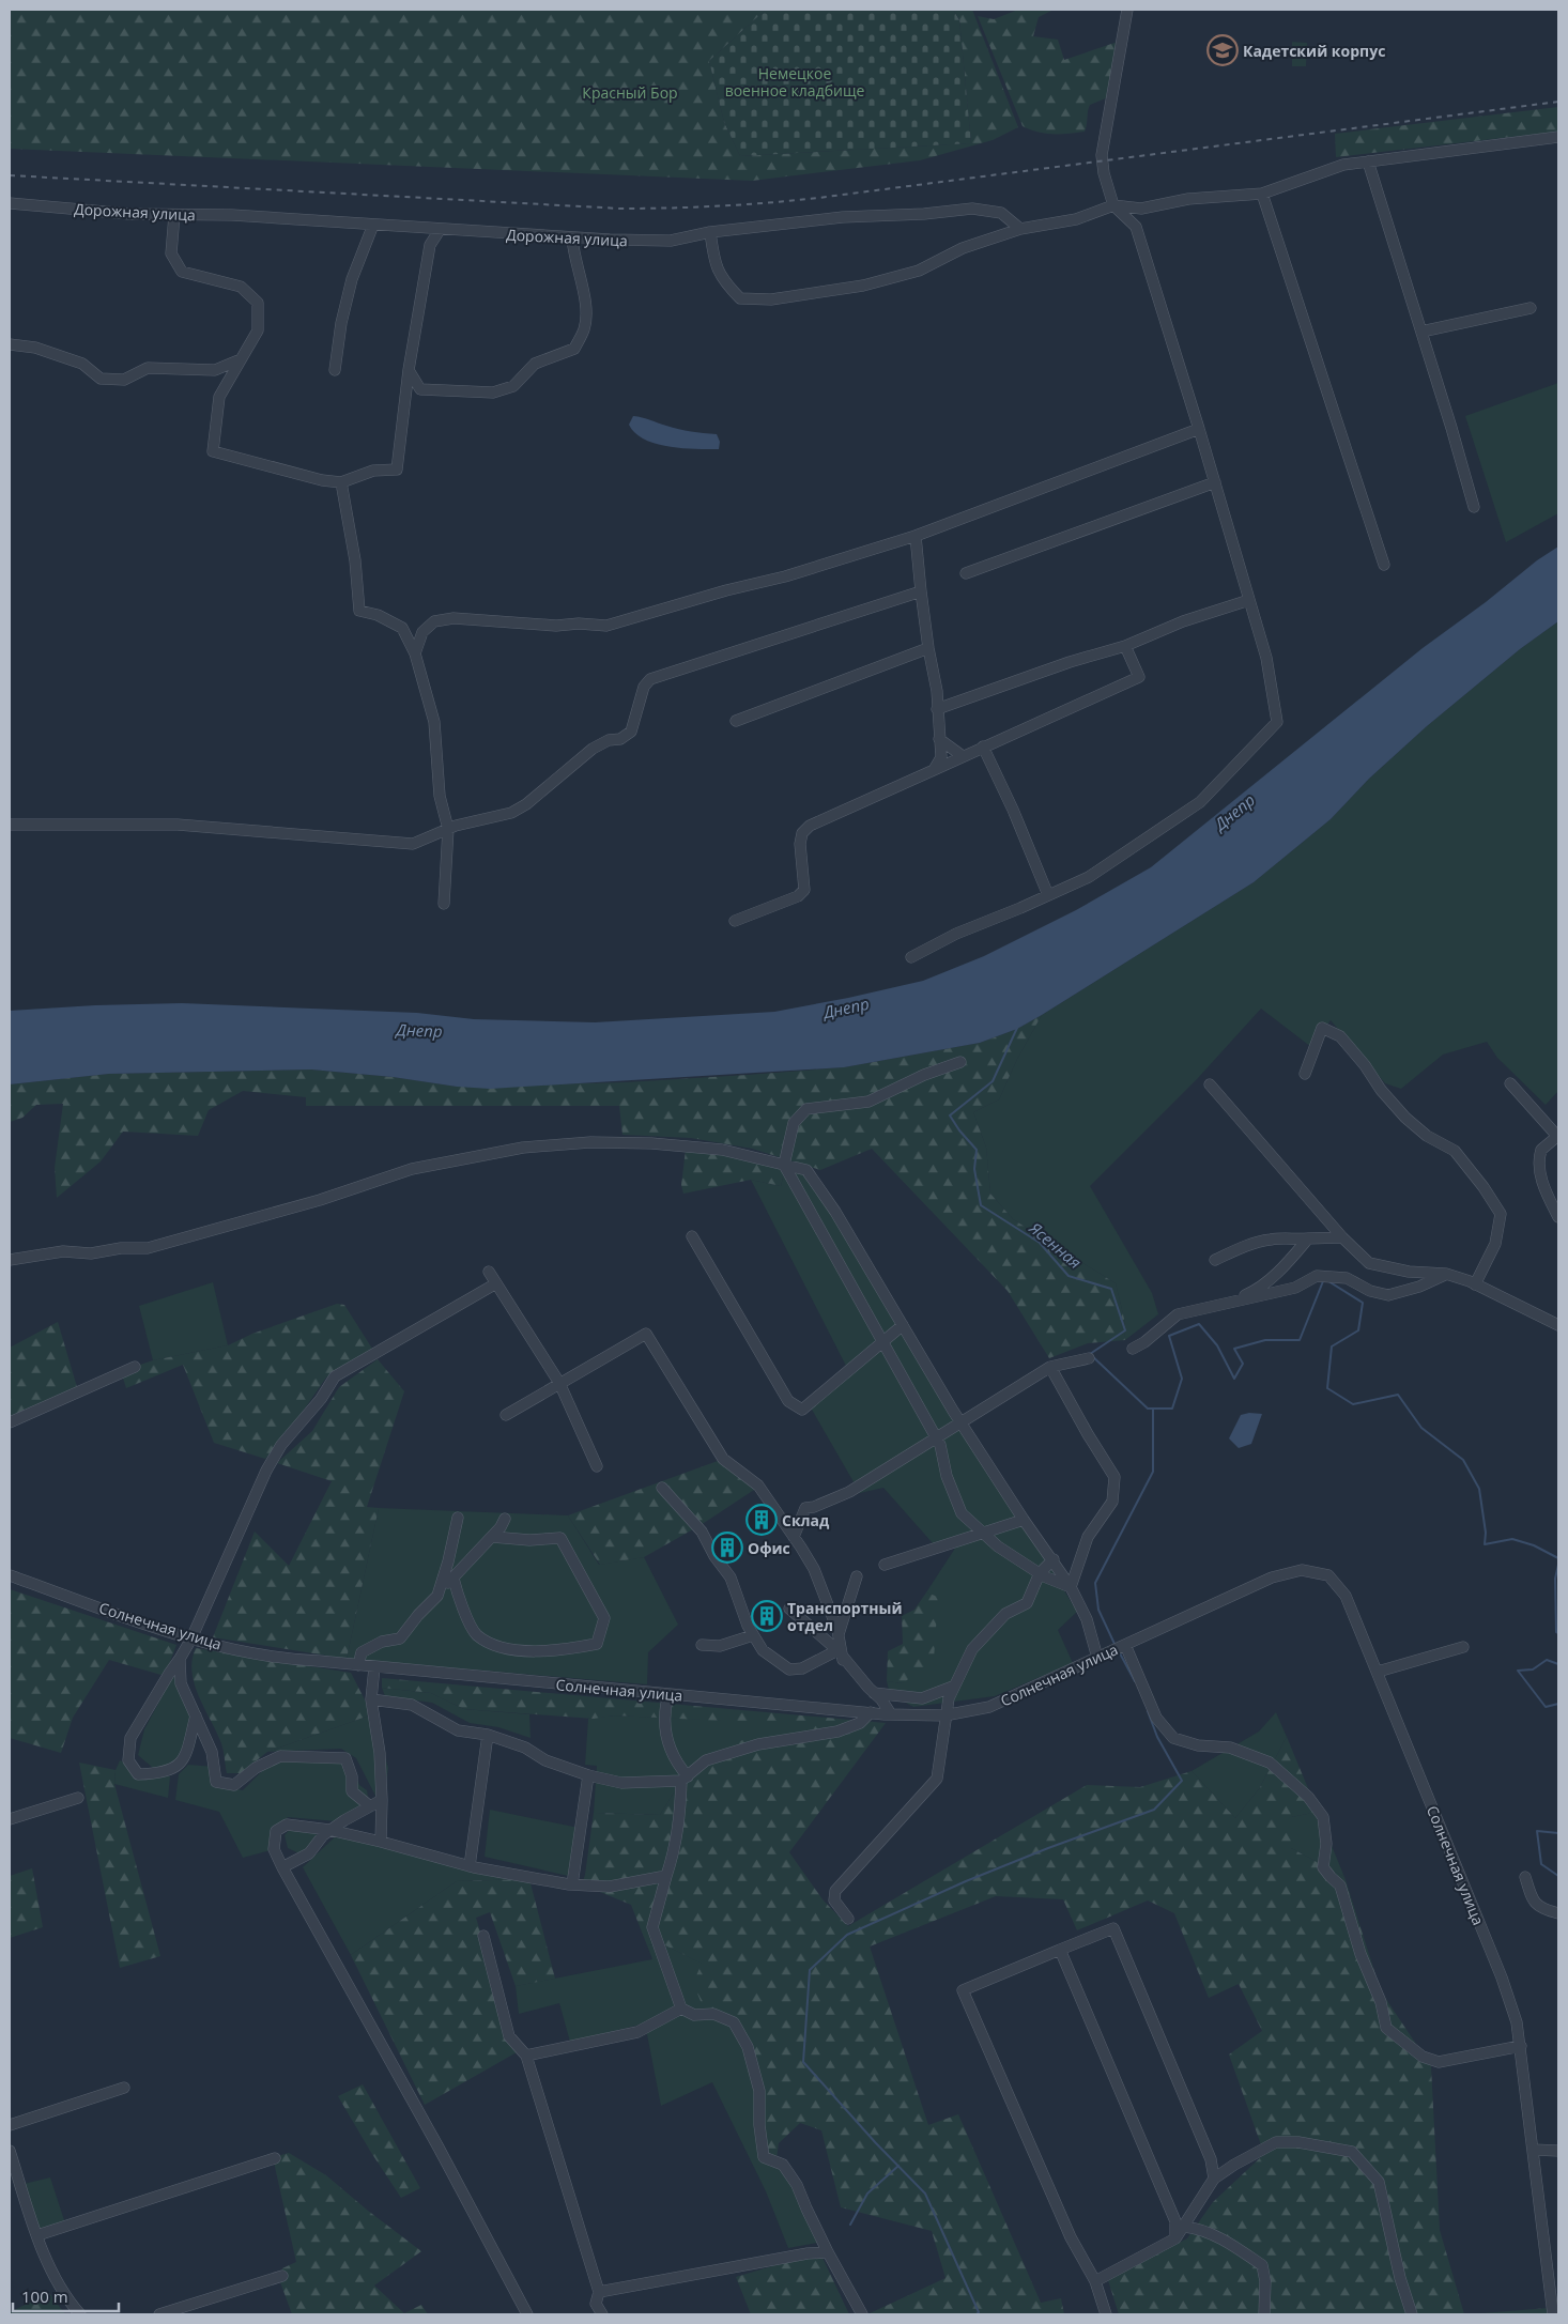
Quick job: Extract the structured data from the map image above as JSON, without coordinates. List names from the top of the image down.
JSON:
{
  "streets": {
    "street": ["Дорожная улица", "Солнечная улица"]
  },
  "water": ["Днепр", "Ясенная"],
  "parks": ["Немецкое военное кладбище", "Красный Бор"],
  "places": {
    "school or university": ["Кадетский корпус"],
    "building": ["Склад", "Офис", "Транспортный отдел"]
  },
  "scale_bar": "100 m"
}
